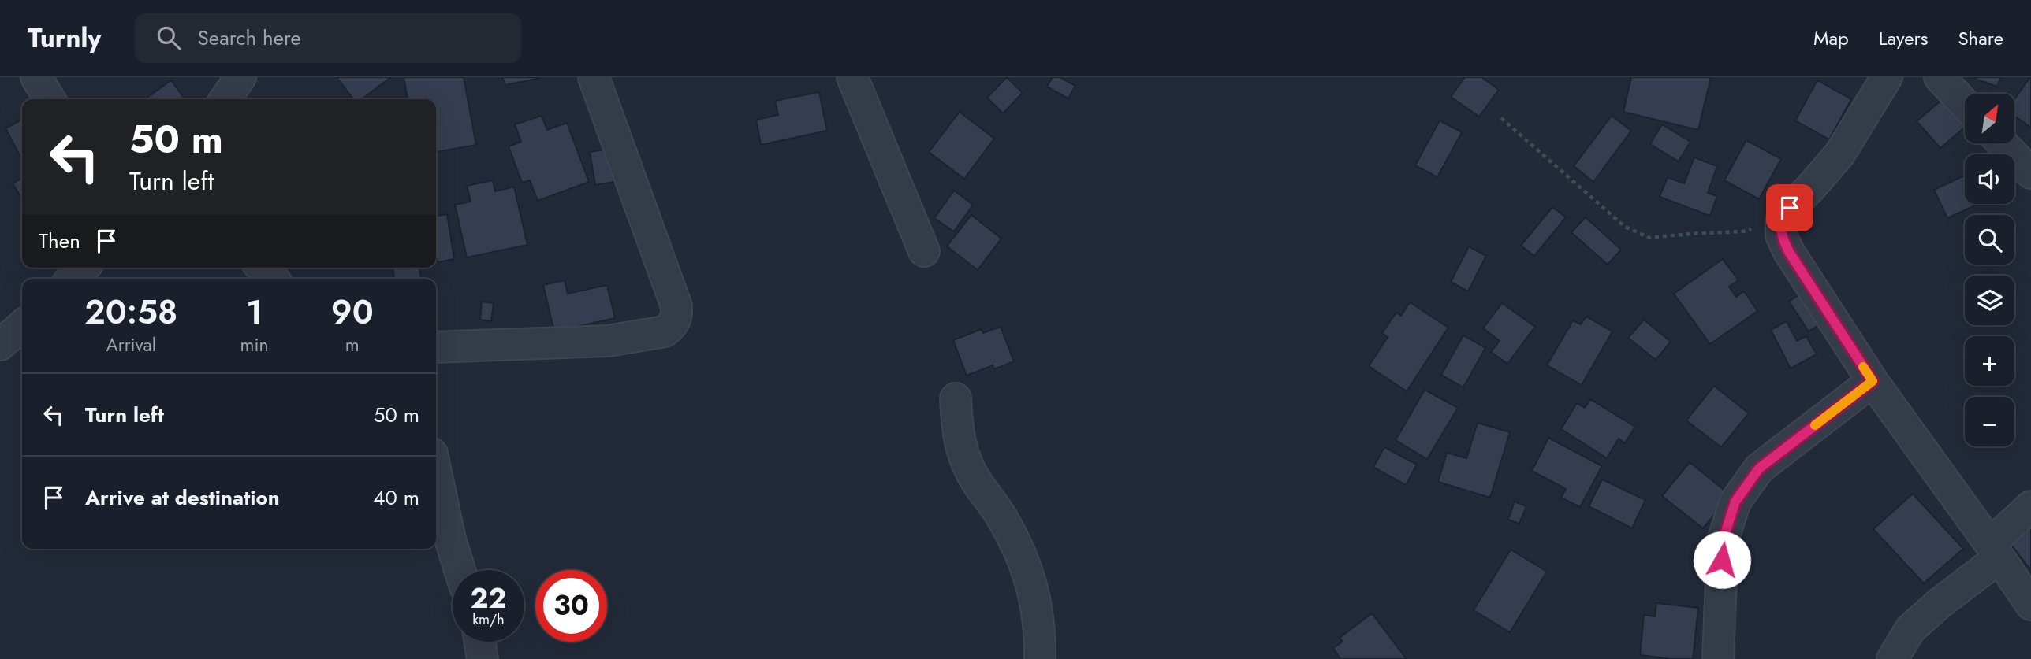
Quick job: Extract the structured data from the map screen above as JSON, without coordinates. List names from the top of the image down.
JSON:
{
  "north": "top right",
  "page": {
    "header": "Turnly",
    "search": "Search here",
    "nav": ["Map", "Layers", "Share"],
    "map_buttons": ["+", "−"],
    "turn": ["50 m", "Turn left"],
    "then": "Then",
    "eta": [
      "20:58",
      "Arrival",
      "1",
      "min",
      "90",
      "m"
    ],
    "list": [
      {
        "name": "Turn left",
        "value": "50 m"
      },
      {
        "name": "Arrive at destination",
        "value": "40 m"
      }
    ],
    "speed": "22 km/h",
    "limit": "30"
  }
}
